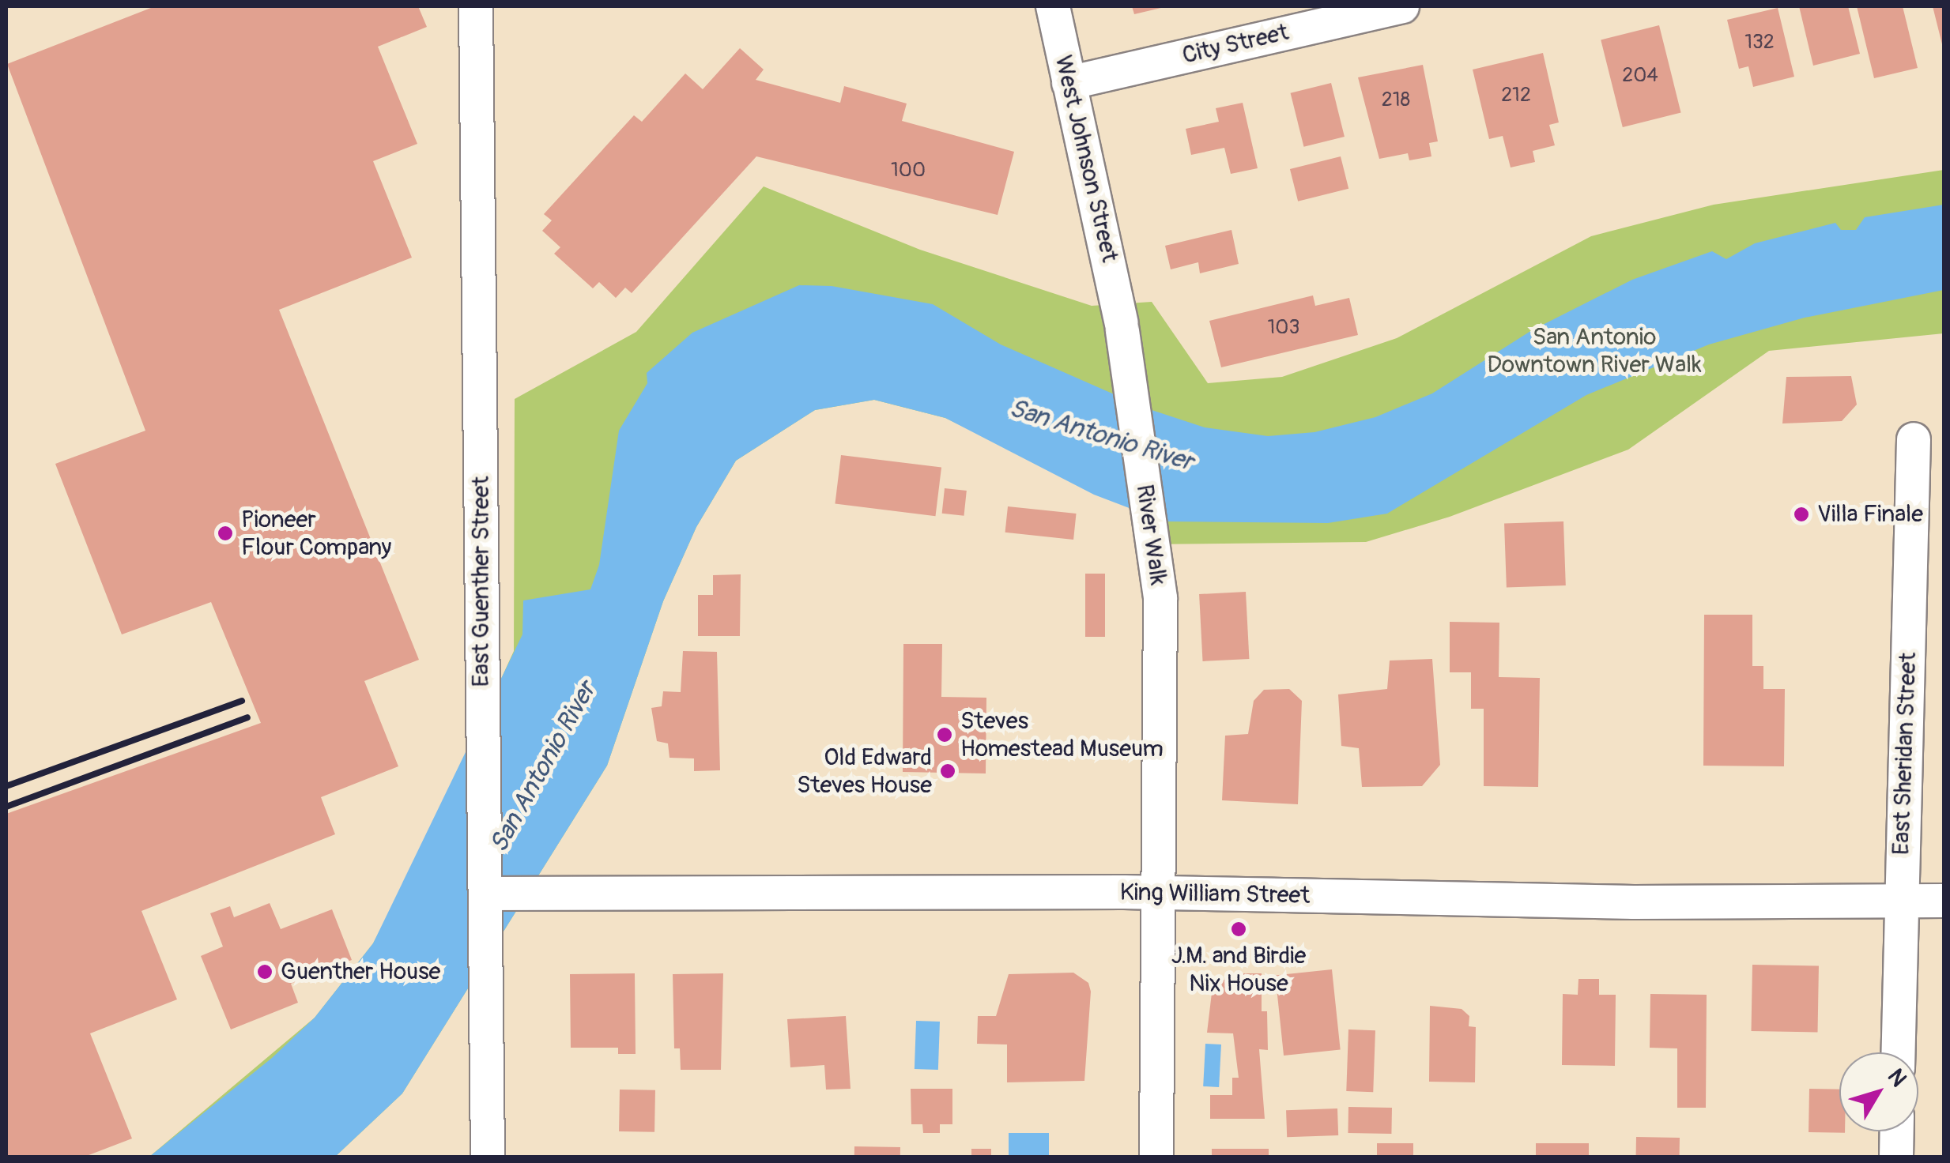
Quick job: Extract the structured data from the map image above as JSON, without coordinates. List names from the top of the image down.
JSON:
{
  "streets": {
    "street": [
      "City Street",
      "West Johnson Street",
      "River Walk",
      "East Guenther Street",
      "East Sheridan Street",
      "King William Street"
    ]
  },
  "crossings": [
    ["City Street", "West Johnson Street"],
    ["West Johnson Street", "River Walk"],
    ["River Walk", "King William Street"],
    ["East Guenther Street", "King William Street"],
    ["East Sheridan Street", "King William Street"]
  ],
  "water": ["San Antonio River"],
  "parks": ["San Antonio Downtown River Walk"],
  "places": [
    "Villa Finale",
    "Pioneer Flour Company",
    "Steves Homestead Museum",
    "Old Edward Steves House",
    "J.M. and Birdie Nix House",
    "Guenther House"
  ],
  "house_numbers": [
    "132",
    "204",
    "212",
    "218",
    "100",
    "103"
  ],
  "north": "top right"
}
